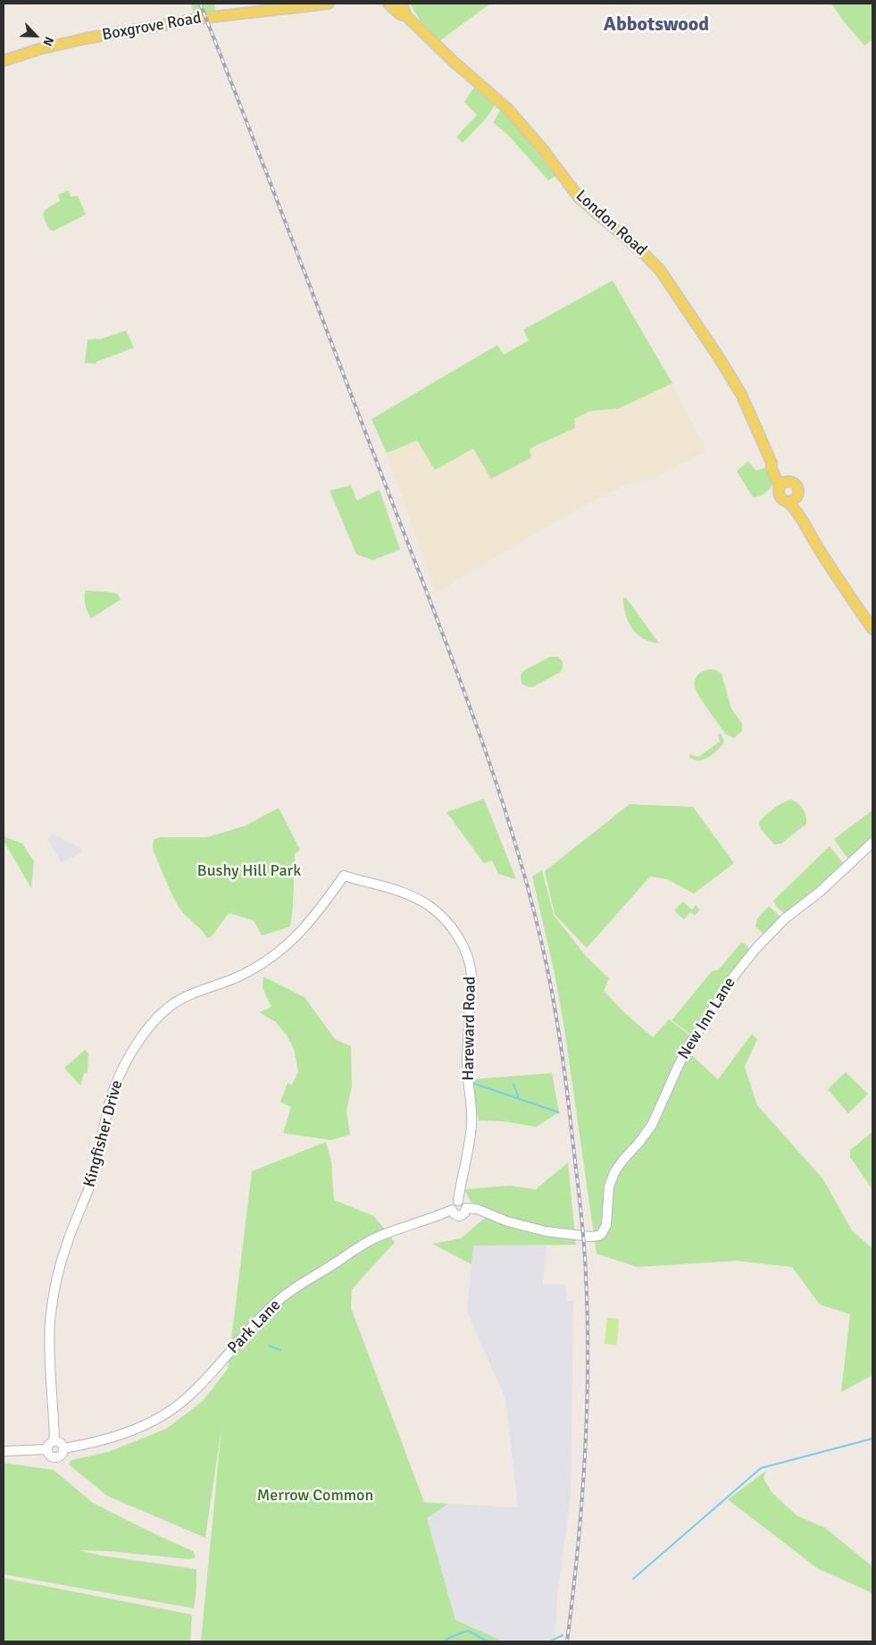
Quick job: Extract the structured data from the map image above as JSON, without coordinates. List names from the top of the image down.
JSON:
{
  "streets": {
    "main road": [
      "Boxgrove Road",
      "London Road",
      "New Inn Lane",
      "Hareward Road",
      "Kingfisher Drive",
      "Park Lane"
    ]
  },
  "crossings": [
    ["New Inn Lane", "Hareward Road"],
    ["New Inn Lane", "Park Lane"],
    ["Hareward Road", "Kingfisher Drive"],
    ["Hareward Road", "Park Lane"],
    ["Kingfisher Drive", "Park Lane"]
  ],
  "districts": ["Abbotswood"],
  "parks": ["Bushy Hill Park", "Merrow Common"],
  "north": "bottom right"
}
